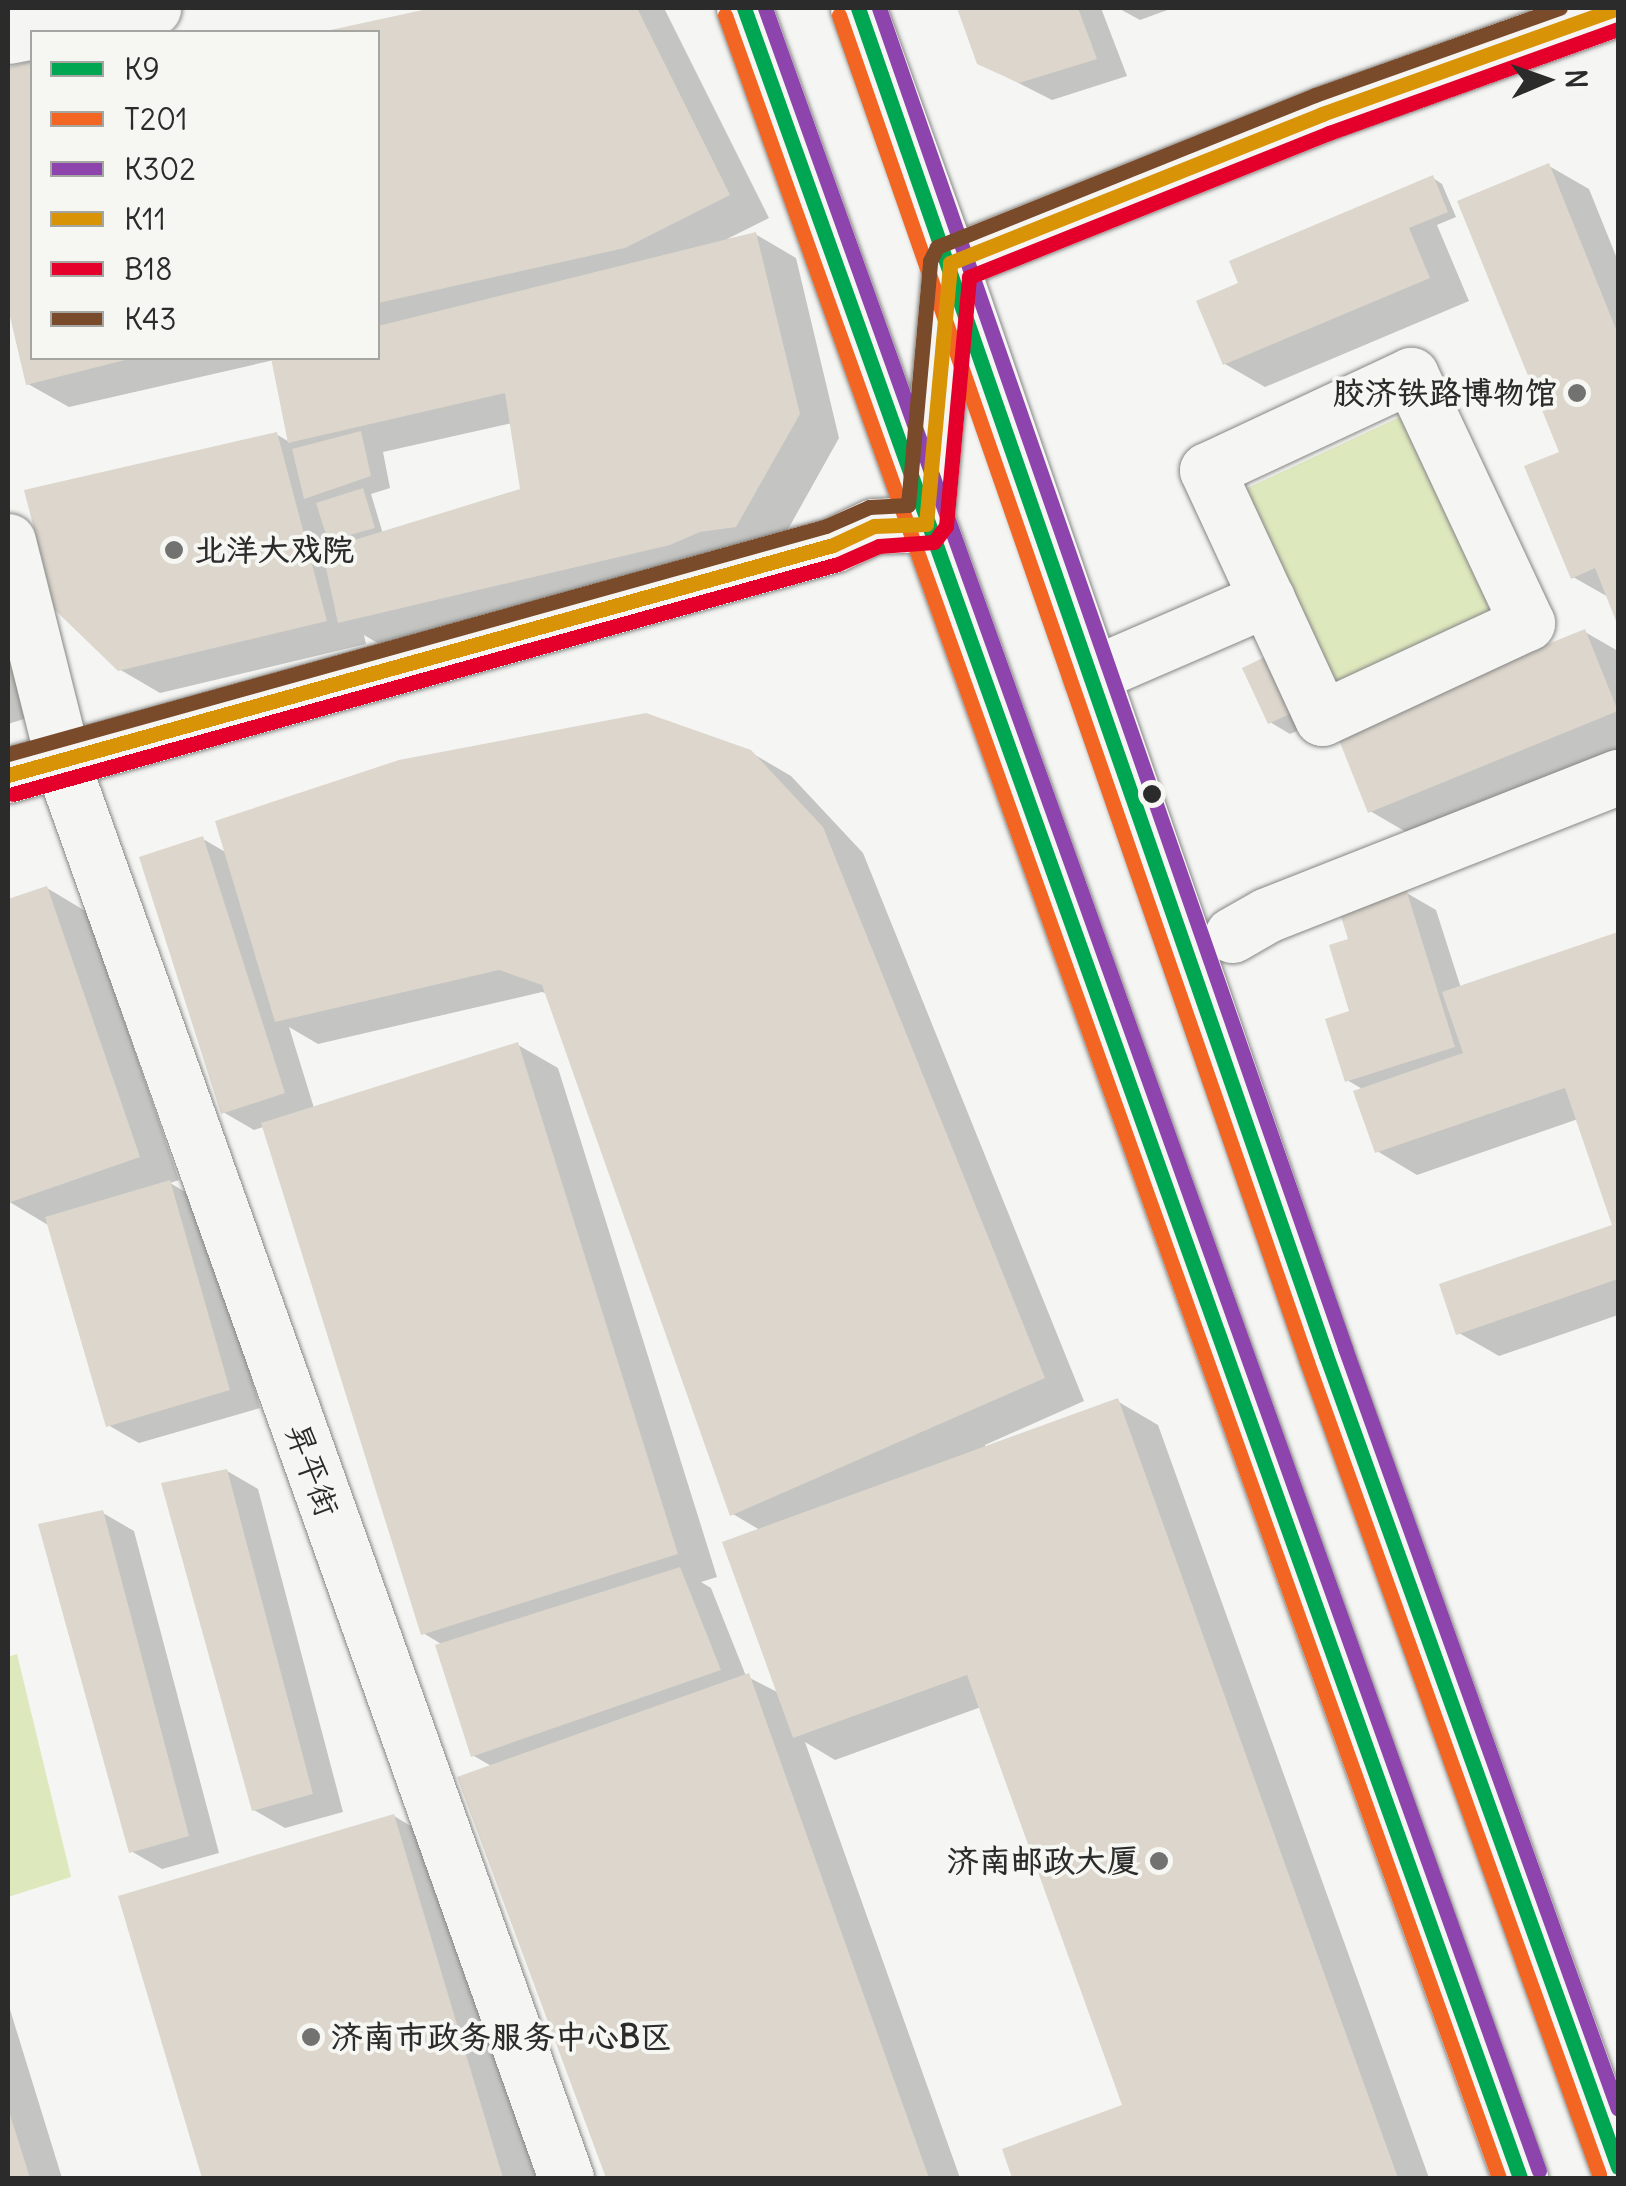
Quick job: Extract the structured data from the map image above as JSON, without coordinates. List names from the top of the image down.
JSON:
{
  "streets": {
    "main road": ["昇平街"]
  },
  "places": [
    "胶济铁路博物馆",
    "北洋大戏院",
    "济南邮政大厦",
    "济南市政务服务中心B区"
  ],
  "lines": [
    "transit line K9",
    "transit line K302",
    "transit line K11",
    "transit line K43",
    "transit line T201",
    "transit line B18"
  ],
  "legend": [
    "K9",
    "T201",
    "K302",
    "K11",
    "B18",
    "K43"
  ],
  "north": "right"
}
